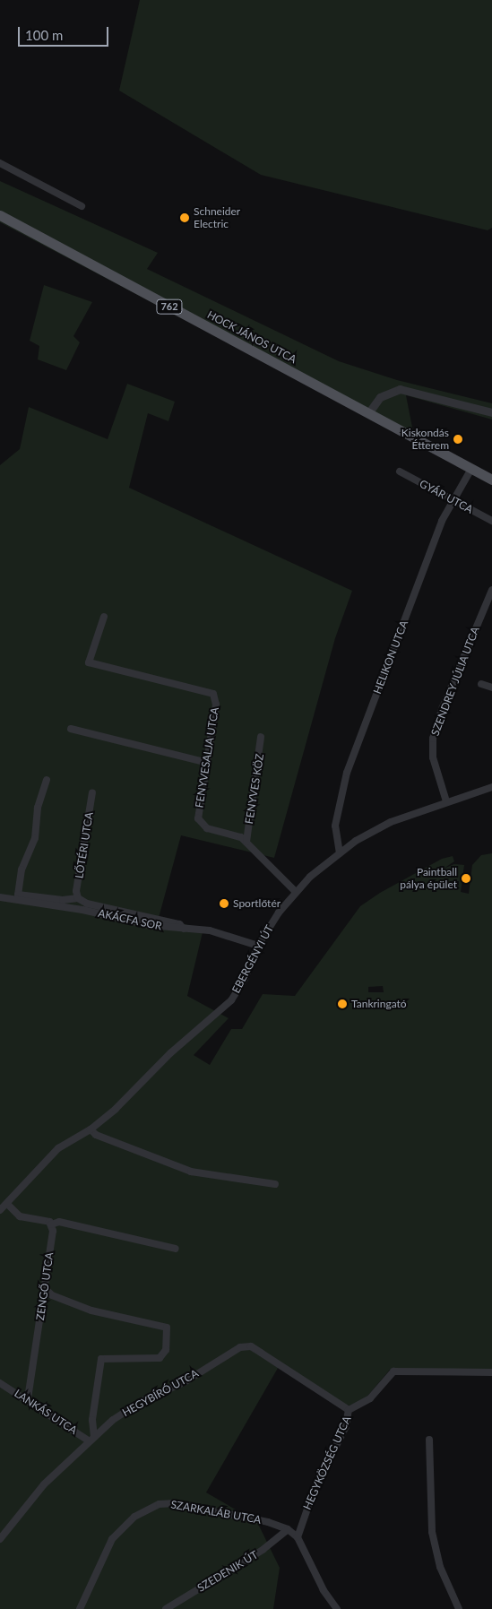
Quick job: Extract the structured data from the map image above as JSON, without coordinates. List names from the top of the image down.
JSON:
{
  "streets": {
    "main road": ["762", "HOCK JÁNOS UTCA"],
    "street": [
      "GYÁR UTCA",
      "HELIKON UTCA",
      "SZENDREY JÚLIA UTCA",
      "FENYVESALJA UTCA",
      "FENYVES KÖZ",
      "LŐTÉRI UTCA",
      "AKÁCFA SOR",
      "EBERGÉNYI ÚT",
      "ZENGŐ UTCA",
      "HEGYBÍRÓ UTCA",
      "LANKÁS UTCA",
      "HEGYKÖZSÉG UTCA",
      "SZARKALÁB UTCA",
      "SZEDENIK ÚT"
    ]
  },
  "crossings": [
    ["HOCK JÁNOS UTCA", "HELIKON UTCA"],
    ["GYÁR UTCA", "HELIKON UTCA"],
    ["HELIKON UTCA", "EBERGÉNYI ÚT"],
    ["SZENDREY JÚLIA UTCA", "EBERGÉNYI ÚT"],
    ["FENYVESALJA UTCA", "FENYVES KÖZ"],
    ["FENYVESALJA UTCA", "EBERGÉNYI ÚT"],
    ["AKÁCFA SOR", "EBERGÉNYI ÚT"],
    ["ZENGŐ UTCA", "LANKÁS UTCA"],
    ["HEGYBÍRÓ UTCA", "LANKÁS UTCA"],
    ["HEGYBÍRÓ UTCA", "HEGYKÖZSÉG UTCA"],
    ["HEGYKÖZSÉG UTCA", "SZARKALÁB UTCA"],
    ["SZARKALÁB UTCA", "SZEDENIK ÚT"]
  ],
  "places": [
    "Schneider Electric",
    "Kiskondás Étterem",
    "Paintball pálya épület",
    "Sportlőtér",
    "Tankringató"
  ],
  "scale_bar": "100 m"
}
